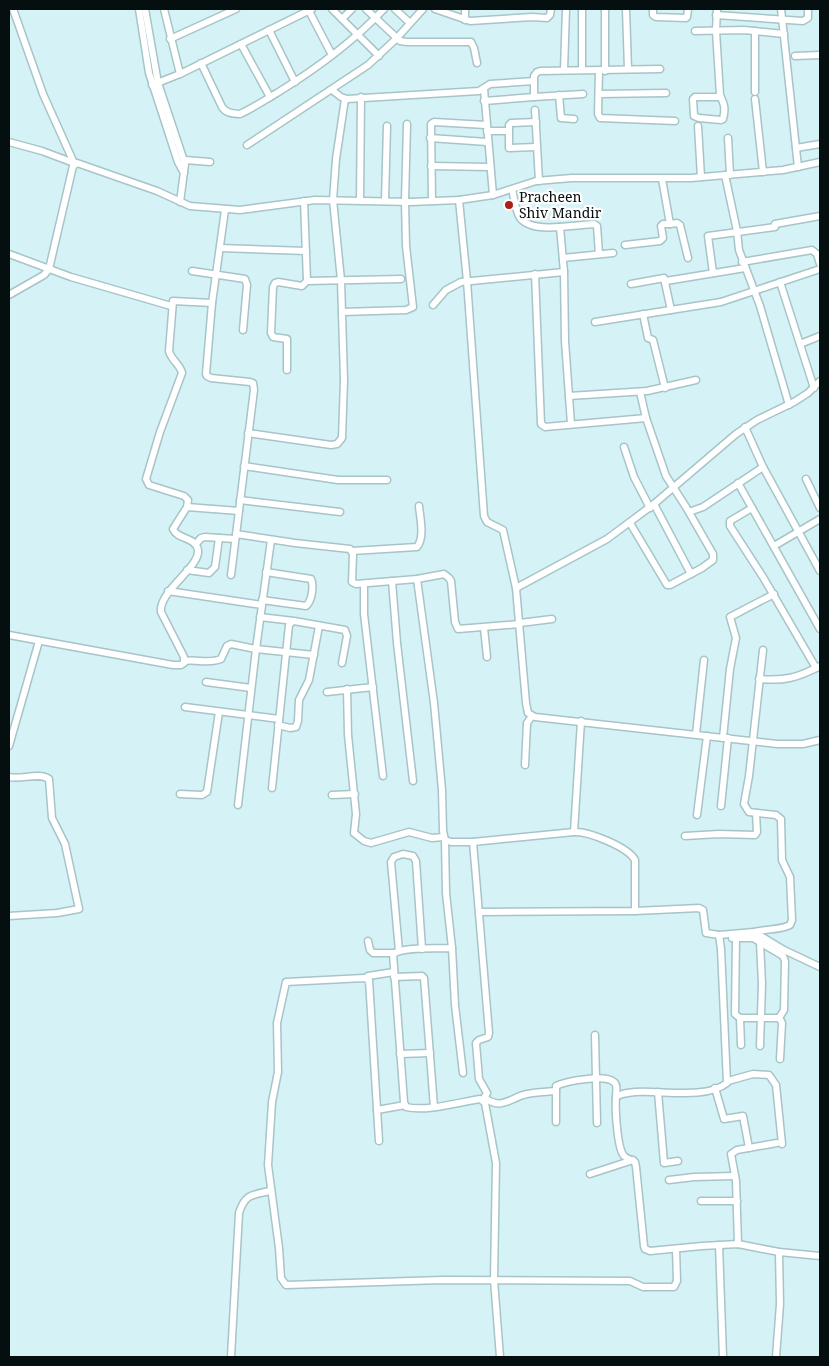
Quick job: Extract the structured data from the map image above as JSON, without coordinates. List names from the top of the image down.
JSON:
{
  "places": ["Pracheen Shiv Mandir"]
}
